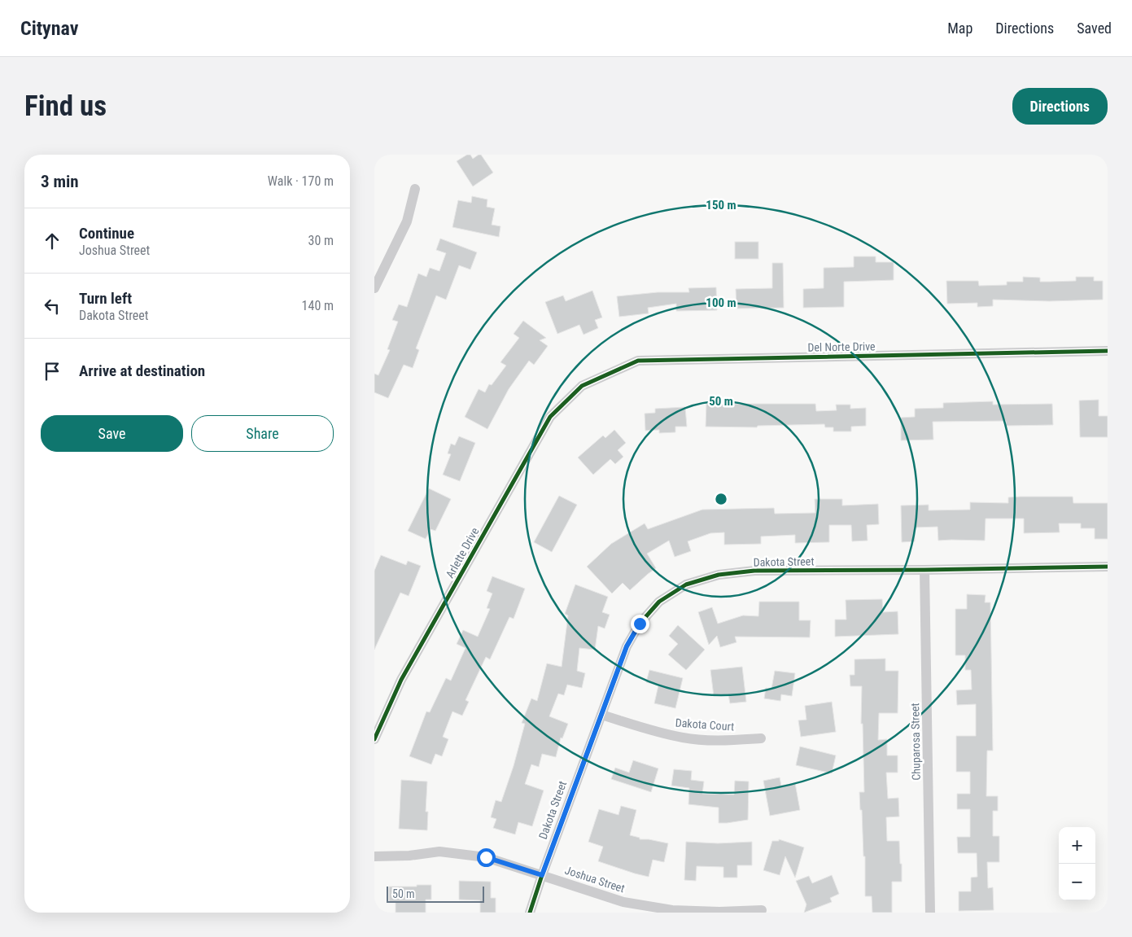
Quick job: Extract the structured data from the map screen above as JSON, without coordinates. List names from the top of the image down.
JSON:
{
  "streets": {
    "street": [
      "Del Norte Drive",
      "Arlette Drive",
      "Dakota Street",
      "Dakota Court",
      "Chuparosa Street",
      "Joshua Street"
    ]
  },
  "crossings": [
    ["Del Norte Drive", "Arlette Drive"],
    ["Dakota Street", "Dakota Court"],
    ["Dakota Street", "Chuparosa Street"],
    ["Dakota Street", "Joshua Street"]
  ],
  "scale_bar": "50 m",
  "page": {
    "header": "Citynav",
    "nav": ["Map", "Directions", "Saved"],
    "buttons": [
      "Directions",
      ["Save", "Share"]
    ],
    "title": "Find us",
    "heading": ["3 min", "Walk · 170 m"],
    "list": [
      ["Continue", "Joshua Street", "30 m"],
      ["Turn left", "Dakota Street", "140 m"],
      "Arrive at destination"
    ],
    "map_buttons": ["+", "−"],
    "scale": "50 m"
  },
  "rings": ["150 m", "100 m", "50 m"]
}
